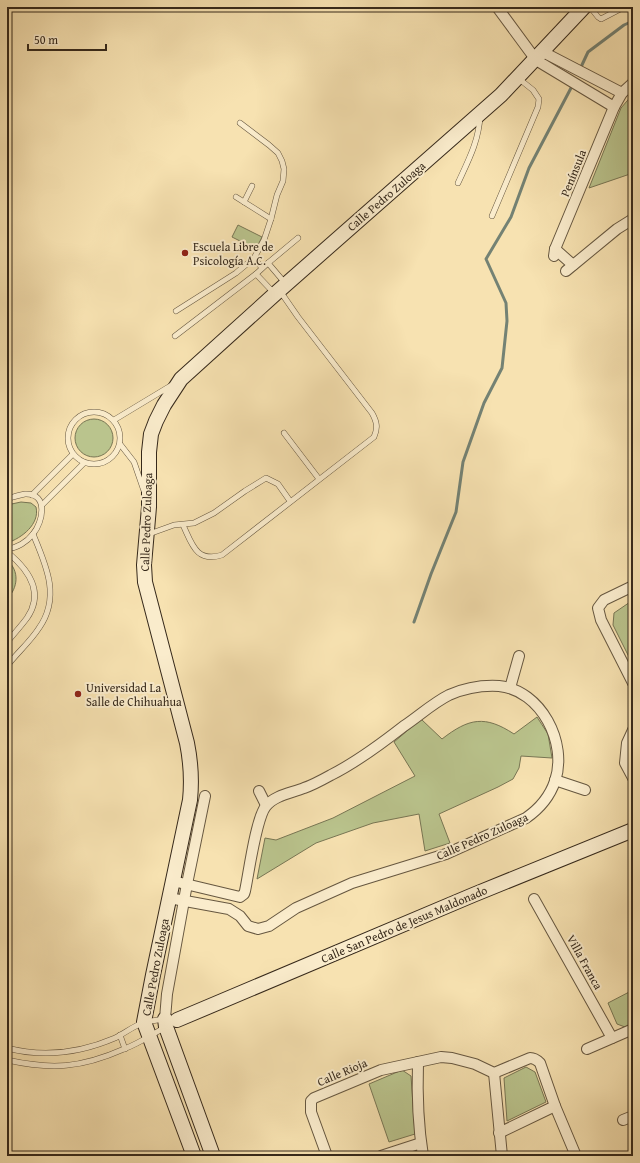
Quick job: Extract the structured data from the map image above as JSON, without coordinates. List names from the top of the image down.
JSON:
{
  "streets": {
    "street": [
      "Península",
      "Calle Pedro Zuloaga",
      "Calle San Pedro de Jesus Maldonado",
      "Villa Franca",
      "Calle Rioja"
    ]
  },
  "crossings": [
    ["Calle Pedro Zuloaga", "Calle San Pedro de Jesus Maldonado"]
  ],
  "places": ["Escuela Libre de Psicología A.C.", "Universidad La Salle de Chihuahua"],
  "scale_bar": "50 m"
}
